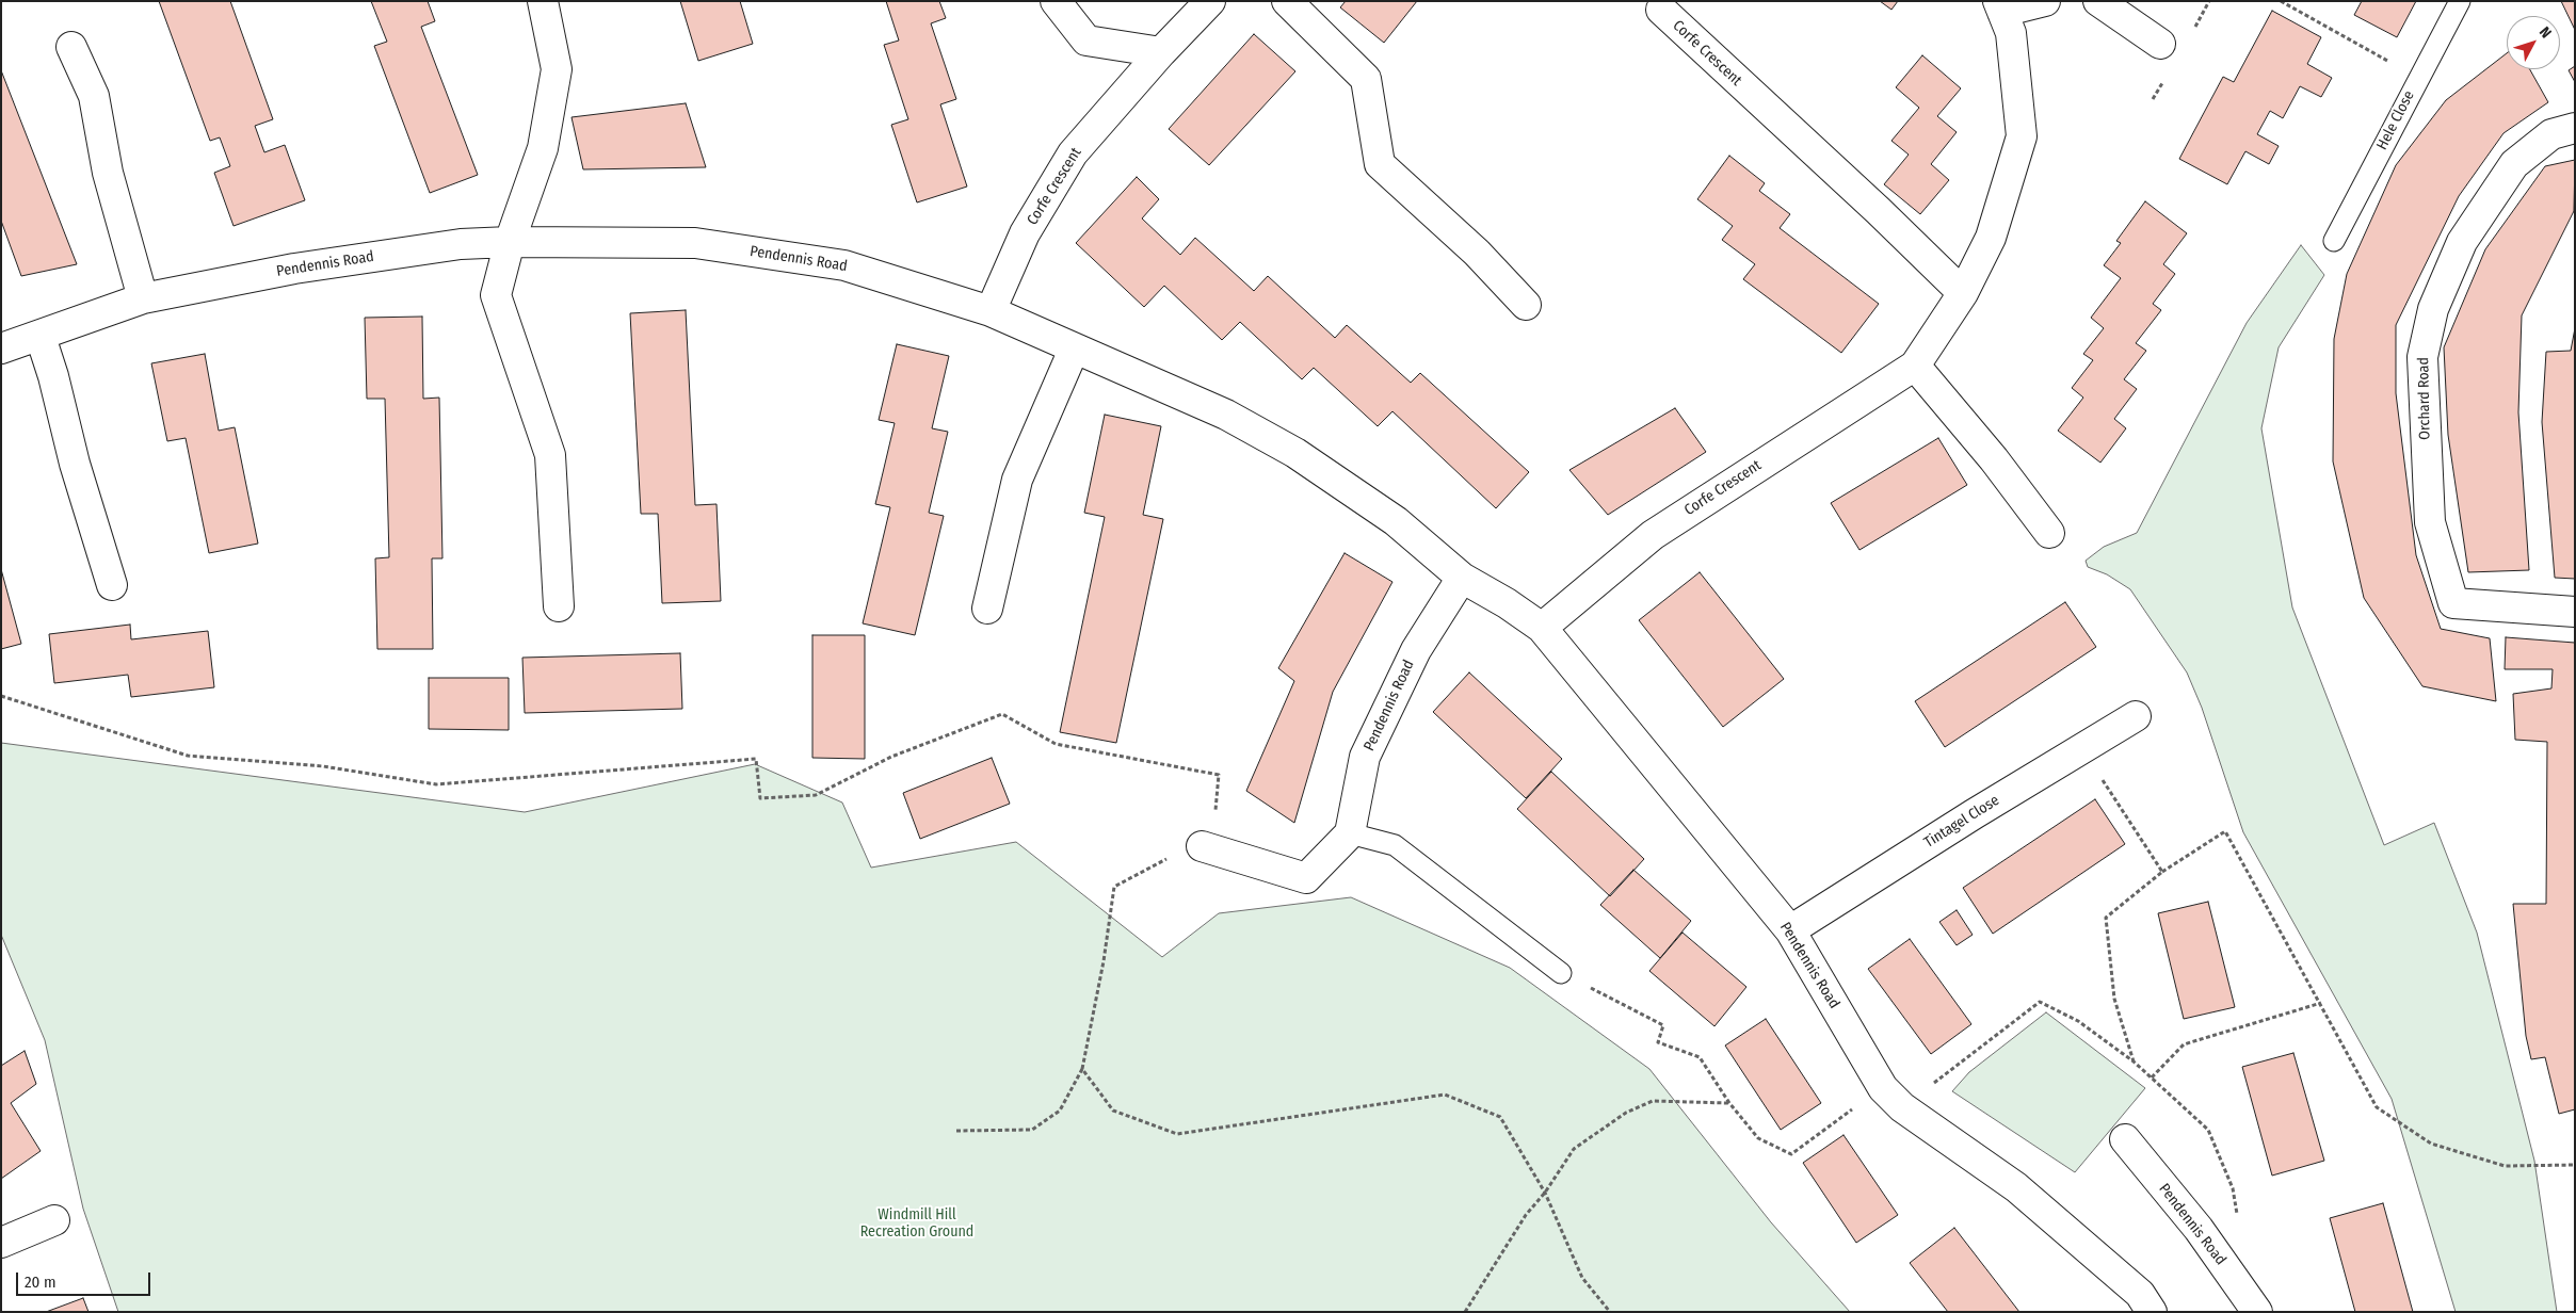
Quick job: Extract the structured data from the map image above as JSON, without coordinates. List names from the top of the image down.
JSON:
{
  "streets": {
    "street": [
      "Corfe Crescent",
      "Pendennis Road",
      "Orchard Road",
      "Tintagel Close"
    ],
    "lane": ["Hele Close"]
  },
  "crossings": [
    ["Corfe Crescent", "Pendennis Road"],
    ["Pendennis Road", "Tintagel Close"]
  ],
  "parks": ["Windmill Hill Recreation Ground"],
  "scale_bar": "20 m",
  "north": "top right"
}
